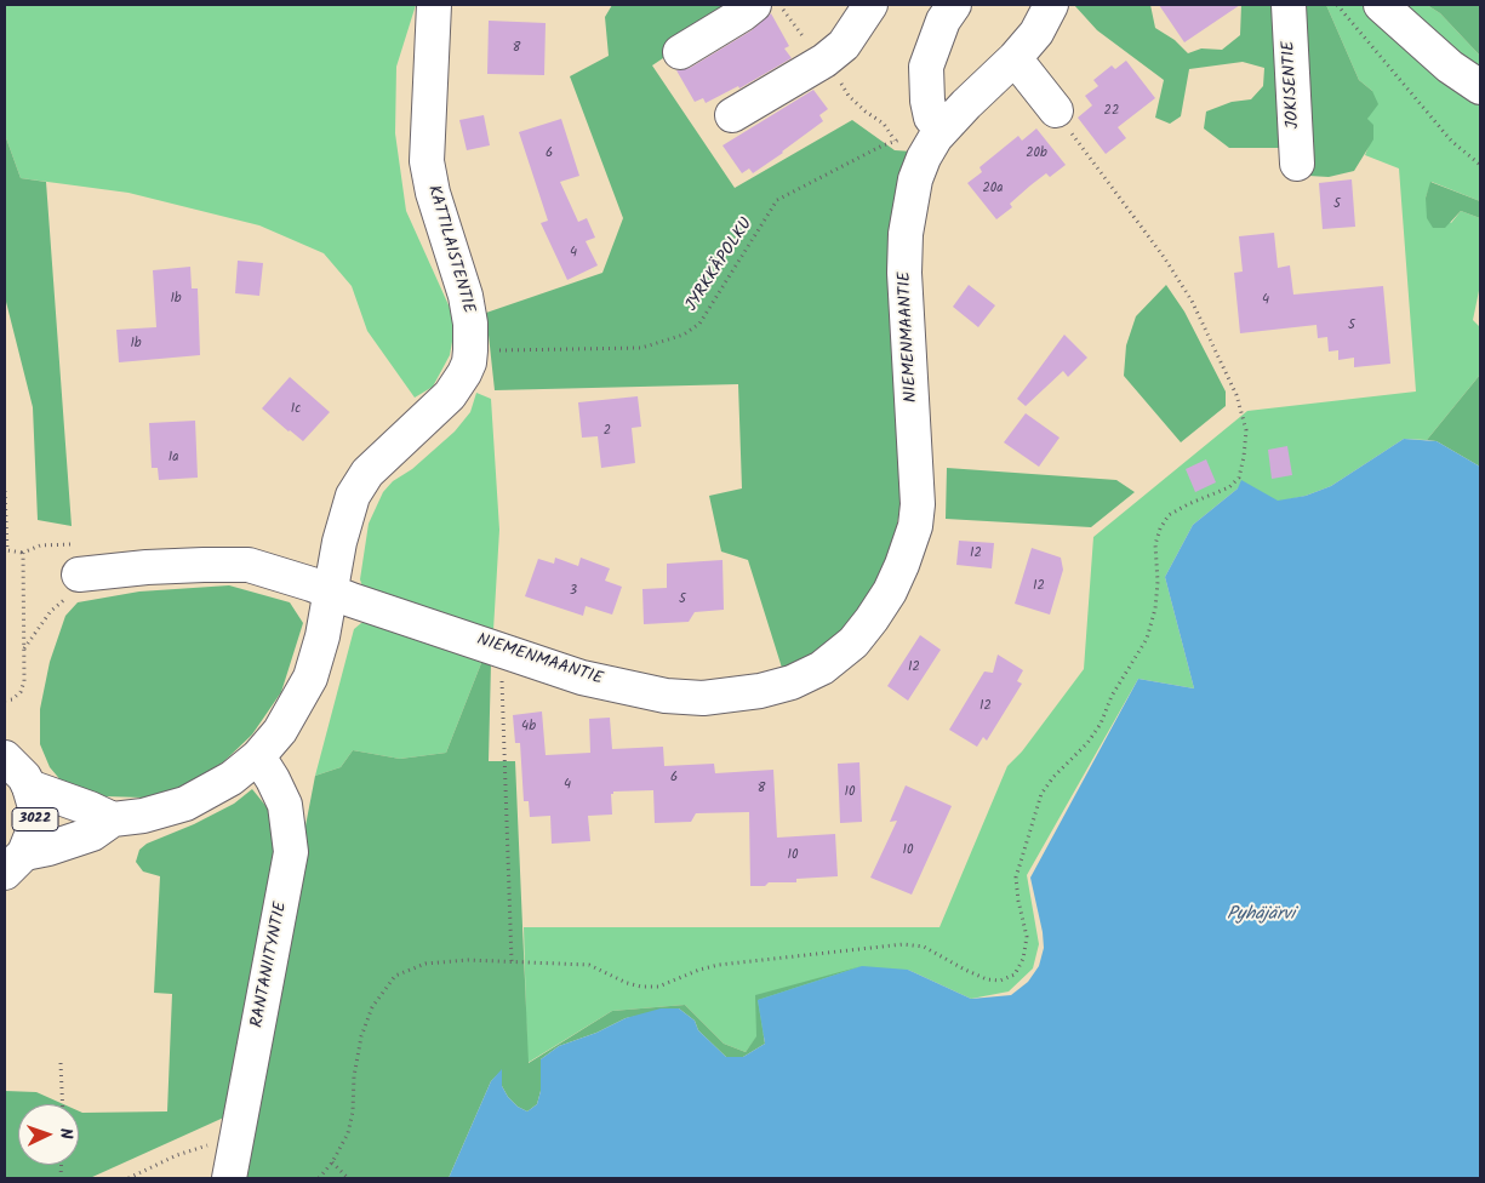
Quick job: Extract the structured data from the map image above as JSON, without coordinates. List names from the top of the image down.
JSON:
{
  "streets": {
    "street": [
      "JOKISENTIE",
      "KATTILAISTENTIE",
      "NIEMENMAANTIE",
      "3022",
      "RANTANIITYNTIE"
    ],
    "path": ["JYRKKÄPOLKU"]
  },
  "crossings": [
    ["KATTILAISTENTIE", "NIEMENMAANTIE"]
  ],
  "water": ["Pyhäjärvi"],
  "house_numbers": [
    "8",
    "22",
    "6",
    "20b",
    "20a",
    "5",
    "4",
    "1b",
    "4",
    "5",
    "1b",
    "1c",
    "2",
    "1a",
    "12",
    "12",
    "3",
    "5",
    "12",
    "12",
    "4b",
    "6",
    "4",
    "8",
    "10",
    "10",
    "10"
  ],
  "north": "right"
}
